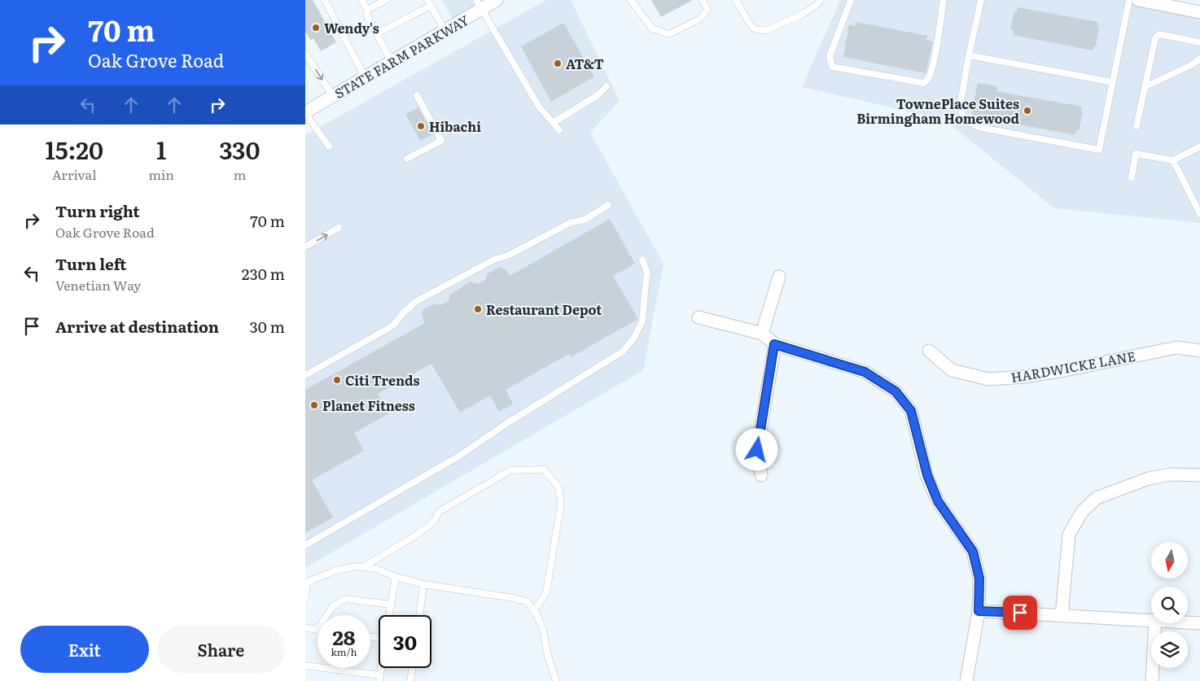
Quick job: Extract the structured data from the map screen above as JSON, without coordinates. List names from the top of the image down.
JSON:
{
  "streets": {
    "street": ["STATE FARM PARKWAY", "HARDWICKE LANE"]
  },
  "places": [
    "Wendy's",
    "AT&T",
    "TownePlace Suites Birmingham Homewood",
    "Hibachi",
    "Restaurant Depot",
    "Citi Trends",
    "Planet Fitness"
  ],
  "north": "bottom",
  "page": {
    "turn": ["70 m", "Oak Grove Road"],
    "eta": [
      "15:20",
      "Arrival",
      "1",
      "min",
      "330",
      "m"
    ],
    "list": [
      {
        "name": "Turn right",
        "note": "Oak Grove Road",
        "value": "70 m"
      },
      {
        "name": "Turn left",
        "note": "Venetian Way",
        "value": "230 m"
      },
      {
        "name": "Arrive at destination",
        "value": "30 m"
      }
    ],
    "speed": "28 km/h",
    "limit": "30",
    "buttons": ["Exit", "Share"]
  }
}
